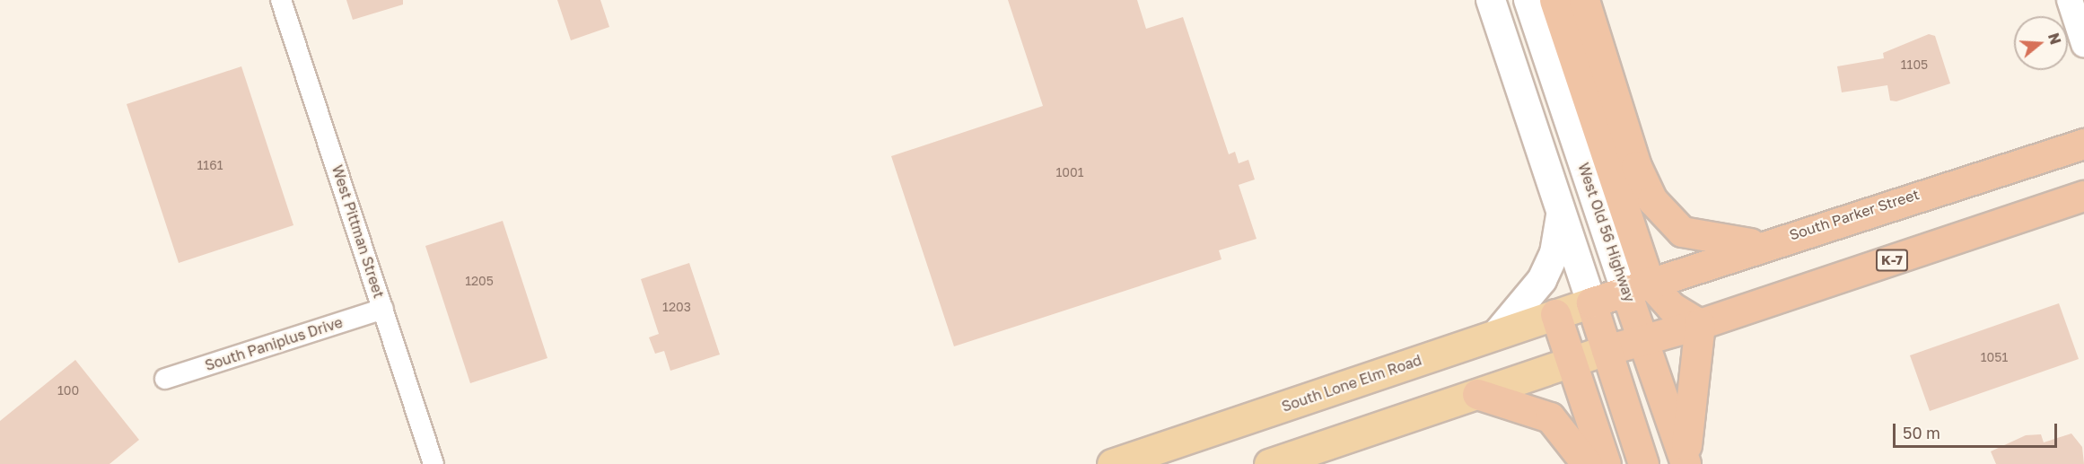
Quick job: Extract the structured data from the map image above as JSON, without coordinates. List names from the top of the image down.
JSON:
{
  "streets": {
    "highway": ["South Parker Street", "West Old 56 Highway", "K-7"],
    "main road": ["South Lone Elm Road"],
    "street": ["West Pittman Street", "South Paniplus Drive"]
  },
  "crossings": [
    ["South Parker Street", "West Old 56 Highway"],
    ["South Parker Street", "South Lone Elm Road"],
    ["West Pittman Street", "South Paniplus Drive"]
  ],
  "house_numbers": [
    "1105",
    "1161",
    "1001",
    "1205",
    "1203",
    "1051",
    "100"
  ],
  "scale_bar": "50 m",
  "north": "right"
}
